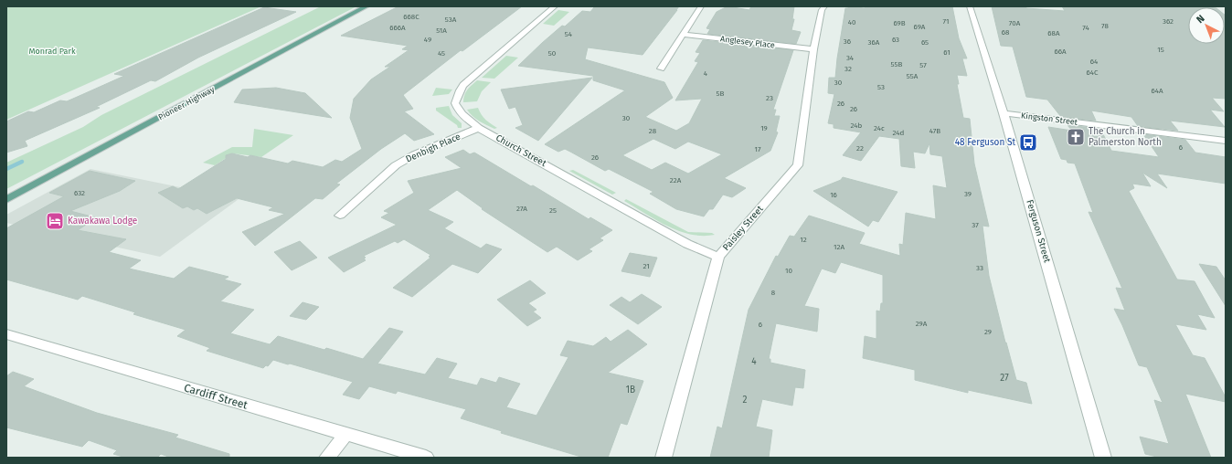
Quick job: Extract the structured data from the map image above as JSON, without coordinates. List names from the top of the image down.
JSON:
{
  "streets": {
    "main road": ["Pioneer Highway"],
    "street": [
      "Anglesey Place",
      "Kingston Street",
      "Denbigh Place",
      "Church Street",
      "Paisley Street",
      "Ferguson Street",
      "Cardiff Street"
    ]
  },
  "crossings": [
    ["Anglesey Place", "Paisley Street"],
    ["Kingston Street", "Ferguson Street"],
    ["Denbigh Place", "Church Street"],
    ["Church Street", "Paisley Street"]
  ],
  "parks": ["Monrad Park"],
  "places": {
    "church": ["The Church in Palmerston North"],
    "bus stop": ["48 Ferguson St"],
    "hotel": ["Kawakawa Lodge"]
  },
  "house_numbers": [
    "668C",
    "53A",
    "71",
    "362",
    "40",
    "69B",
    "70A",
    "78",
    "69A",
    "666A",
    "74",
    "51A",
    "68",
    "68A",
    "54",
    "49",
    "63",
    "36",
    "36A",
    "65",
    "15",
    "66A",
    "61",
    "45",
    "50",
    "34",
    "64",
    "55B",
    "57",
    "32",
    "64C",
    "4",
    "55A",
    "30",
    "53",
    "64A",
    "5B",
    "23",
    "26",
    "26",
    "30",
    "24b",
    "19",
    "24c",
    "28",
    "47B",
    "24d",
    "6",
    "22",
    "17",
    "26",
    "22A",
    "632",
    "39",
    "16",
    "27A",
    "25",
    "37",
    "12",
    "12A",
    "21",
    "33",
    "10",
    "8",
    "29A",
    "6",
    "29",
    "4",
    "27",
    "1B",
    "2"
  ],
  "north": "top left"
}
